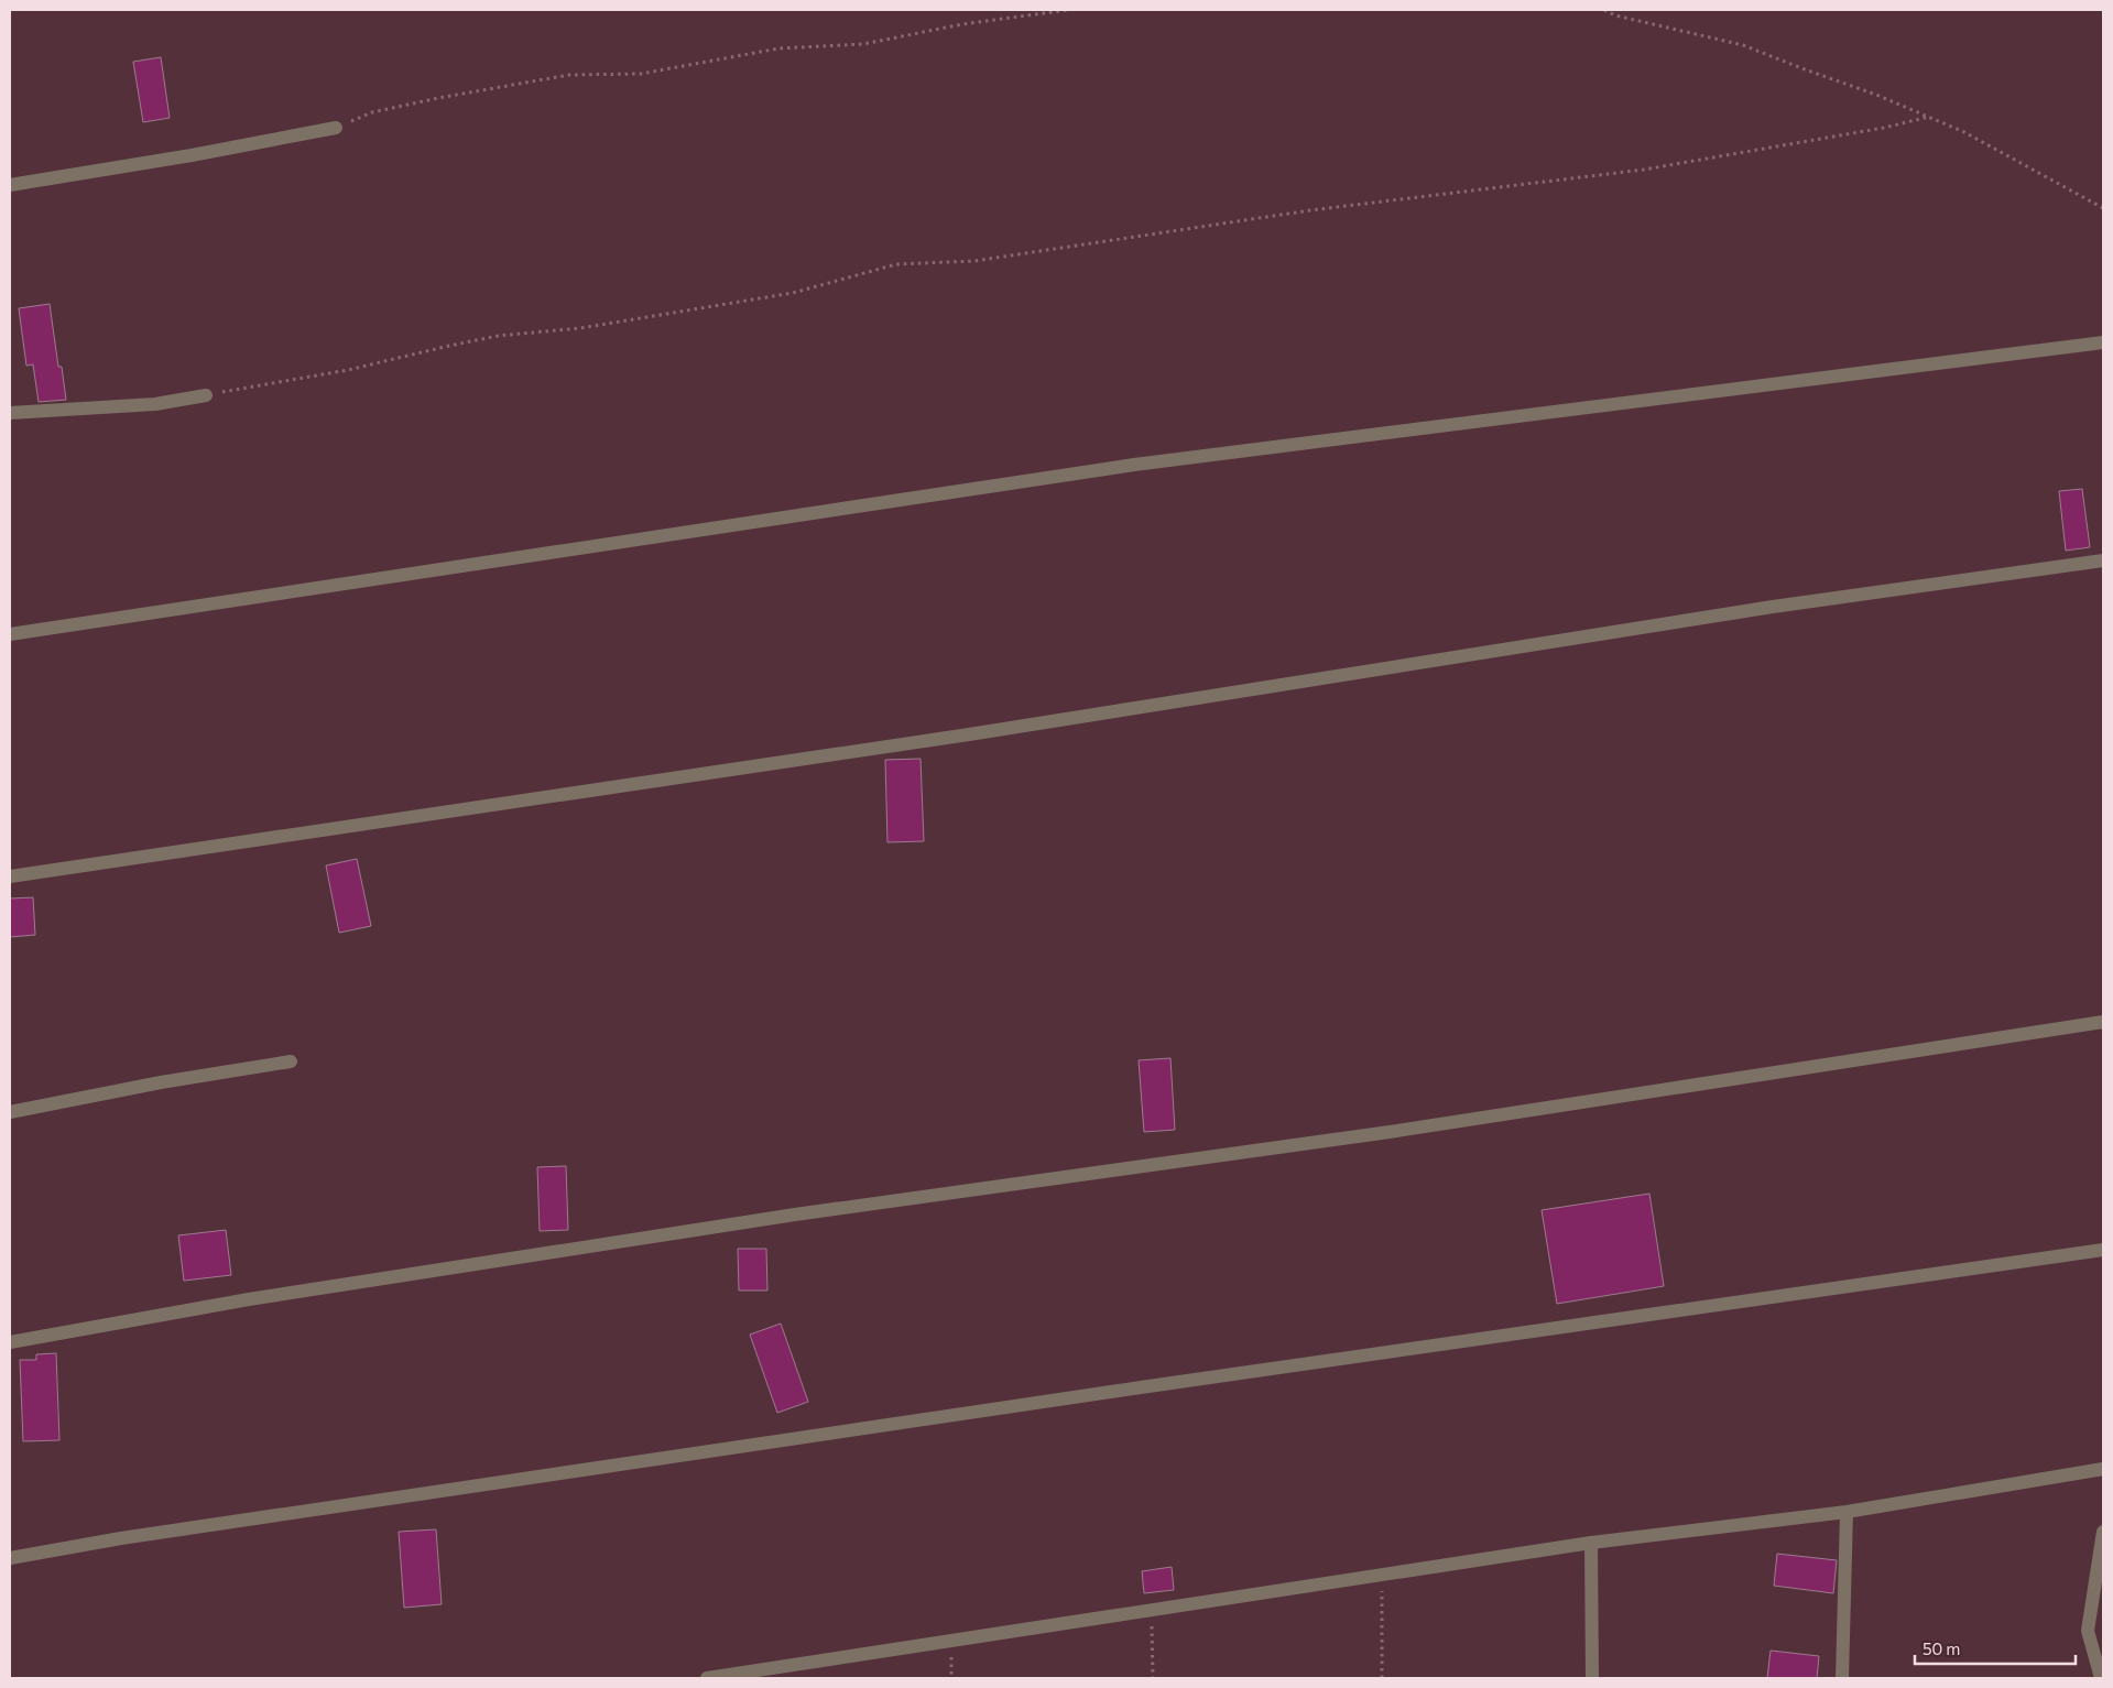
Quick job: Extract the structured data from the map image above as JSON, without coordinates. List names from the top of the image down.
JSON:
{
  "scale_bar": "50 m"
}
